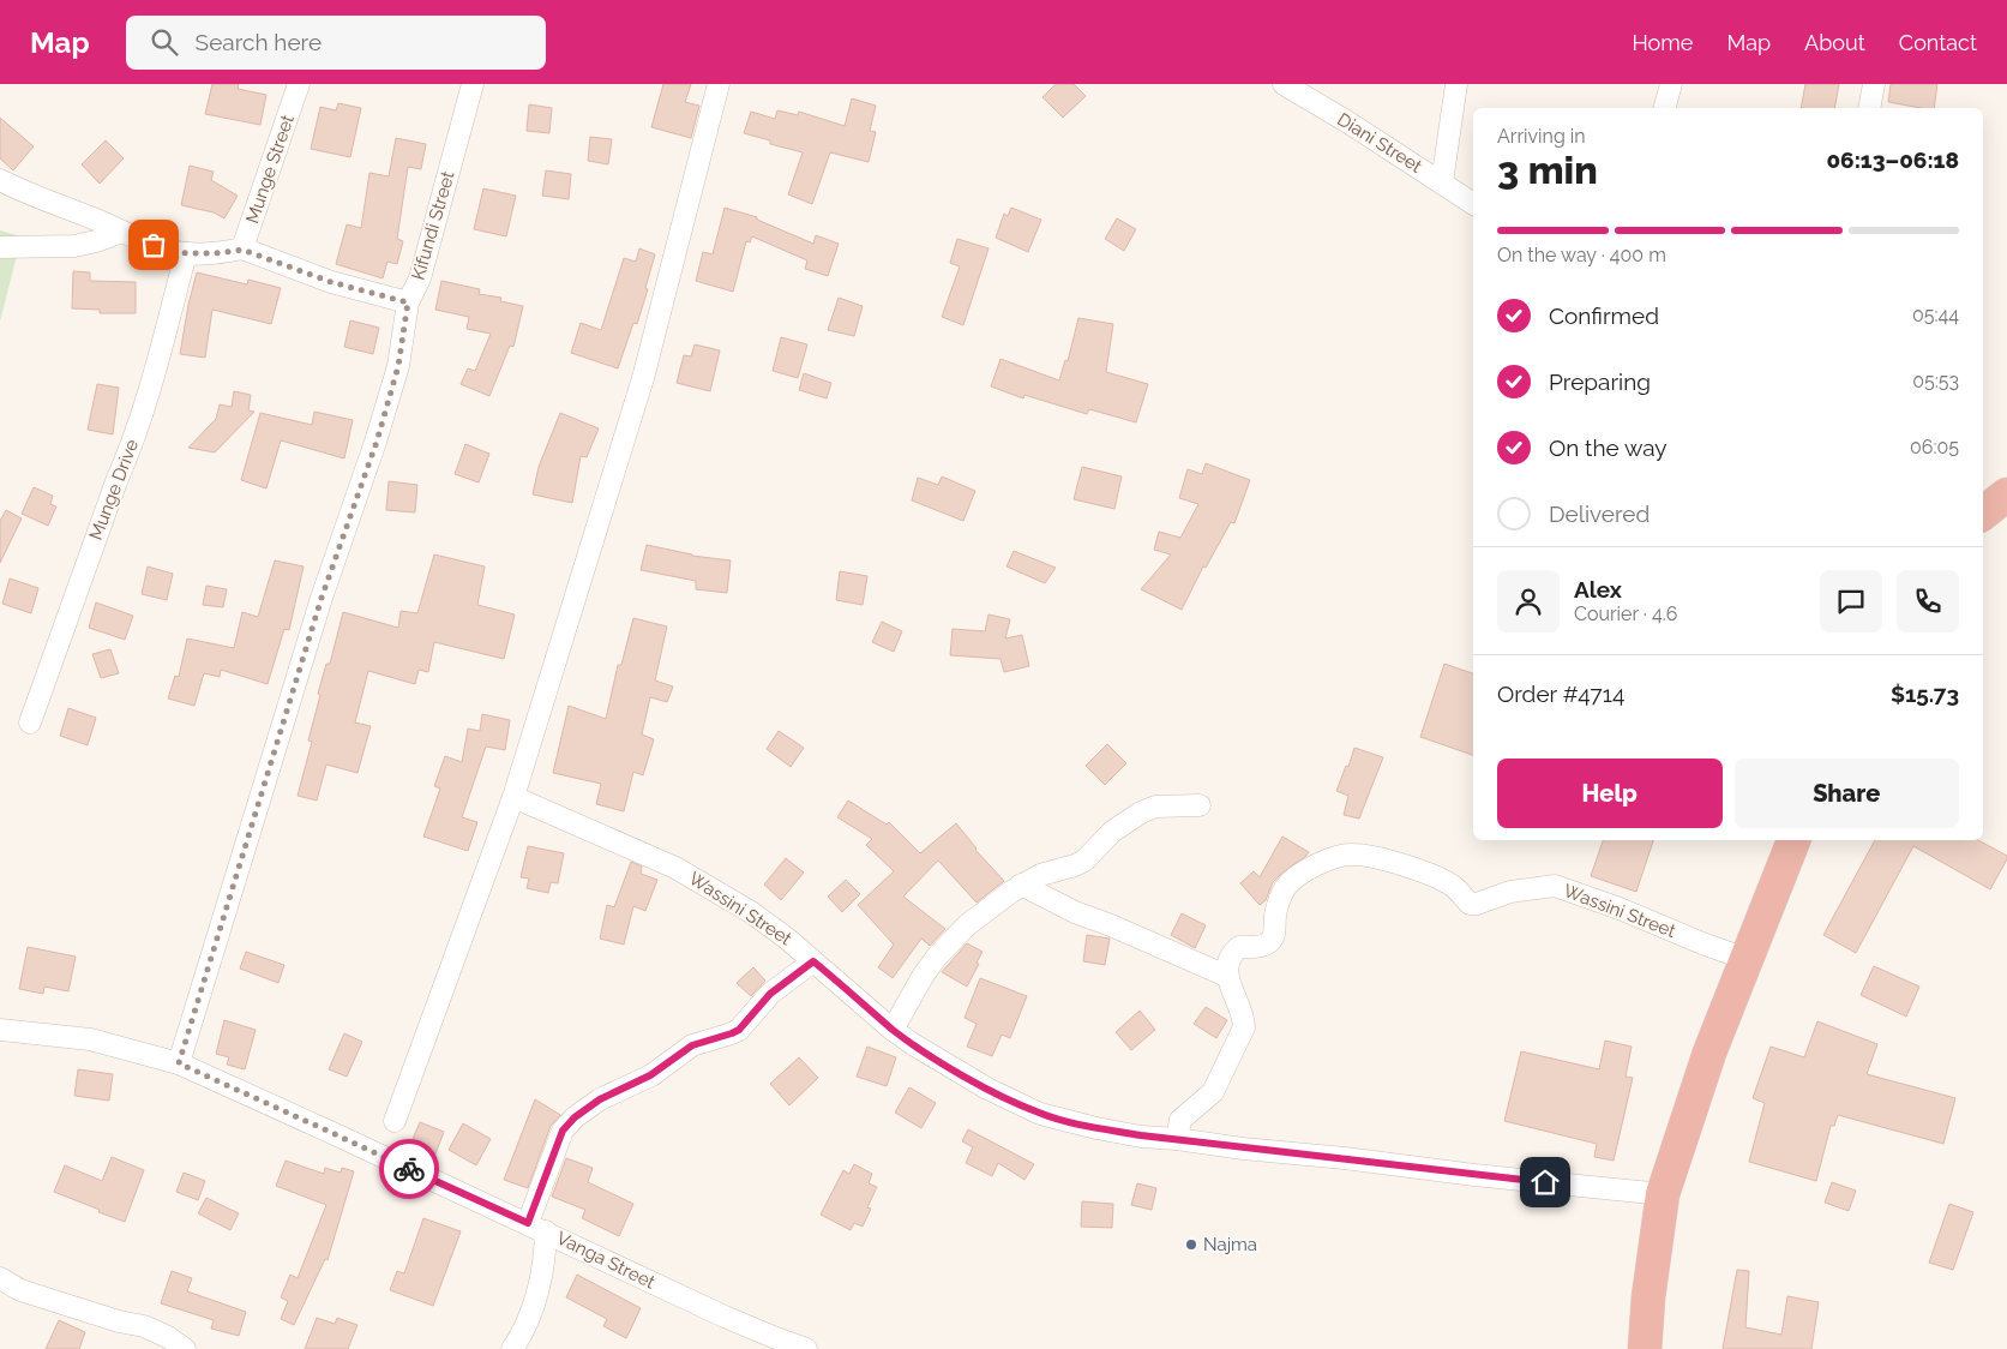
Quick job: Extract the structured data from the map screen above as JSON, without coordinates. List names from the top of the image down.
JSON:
{
  "streets": {
    "street": [
      "Diani Street",
      "Munge Street",
      "Kifundi Street",
      "Munge Drive",
      "Wassini Street",
      "Vanga Street"
    ]
  },
  "crossings": [
    ["Munge Street", "Kifundi Street"]
  ],
  "places": ["Najma"],
  "page": {
    "header": "Map",
    "search": "Search here",
    "nav": [
      "Home",
      "Map",
      "About",
      "Contact"
    ],
    "heading": ["3 min", "Arriving in", "06:13–06:18"],
    "panel": [
      "Alex",
      "Courier · 4.6",
      "Order #4714",
      "$15.73"
    ],
    "bar": "On the way · 400 m",
    "list": [
      ["Confirmed", "05:44"],
      ["Preparing", "05:53"],
      ["On the way", "06:05"],
      "Delivered"
    ],
    "buttons": ["Help", "Share"]
  }
}
